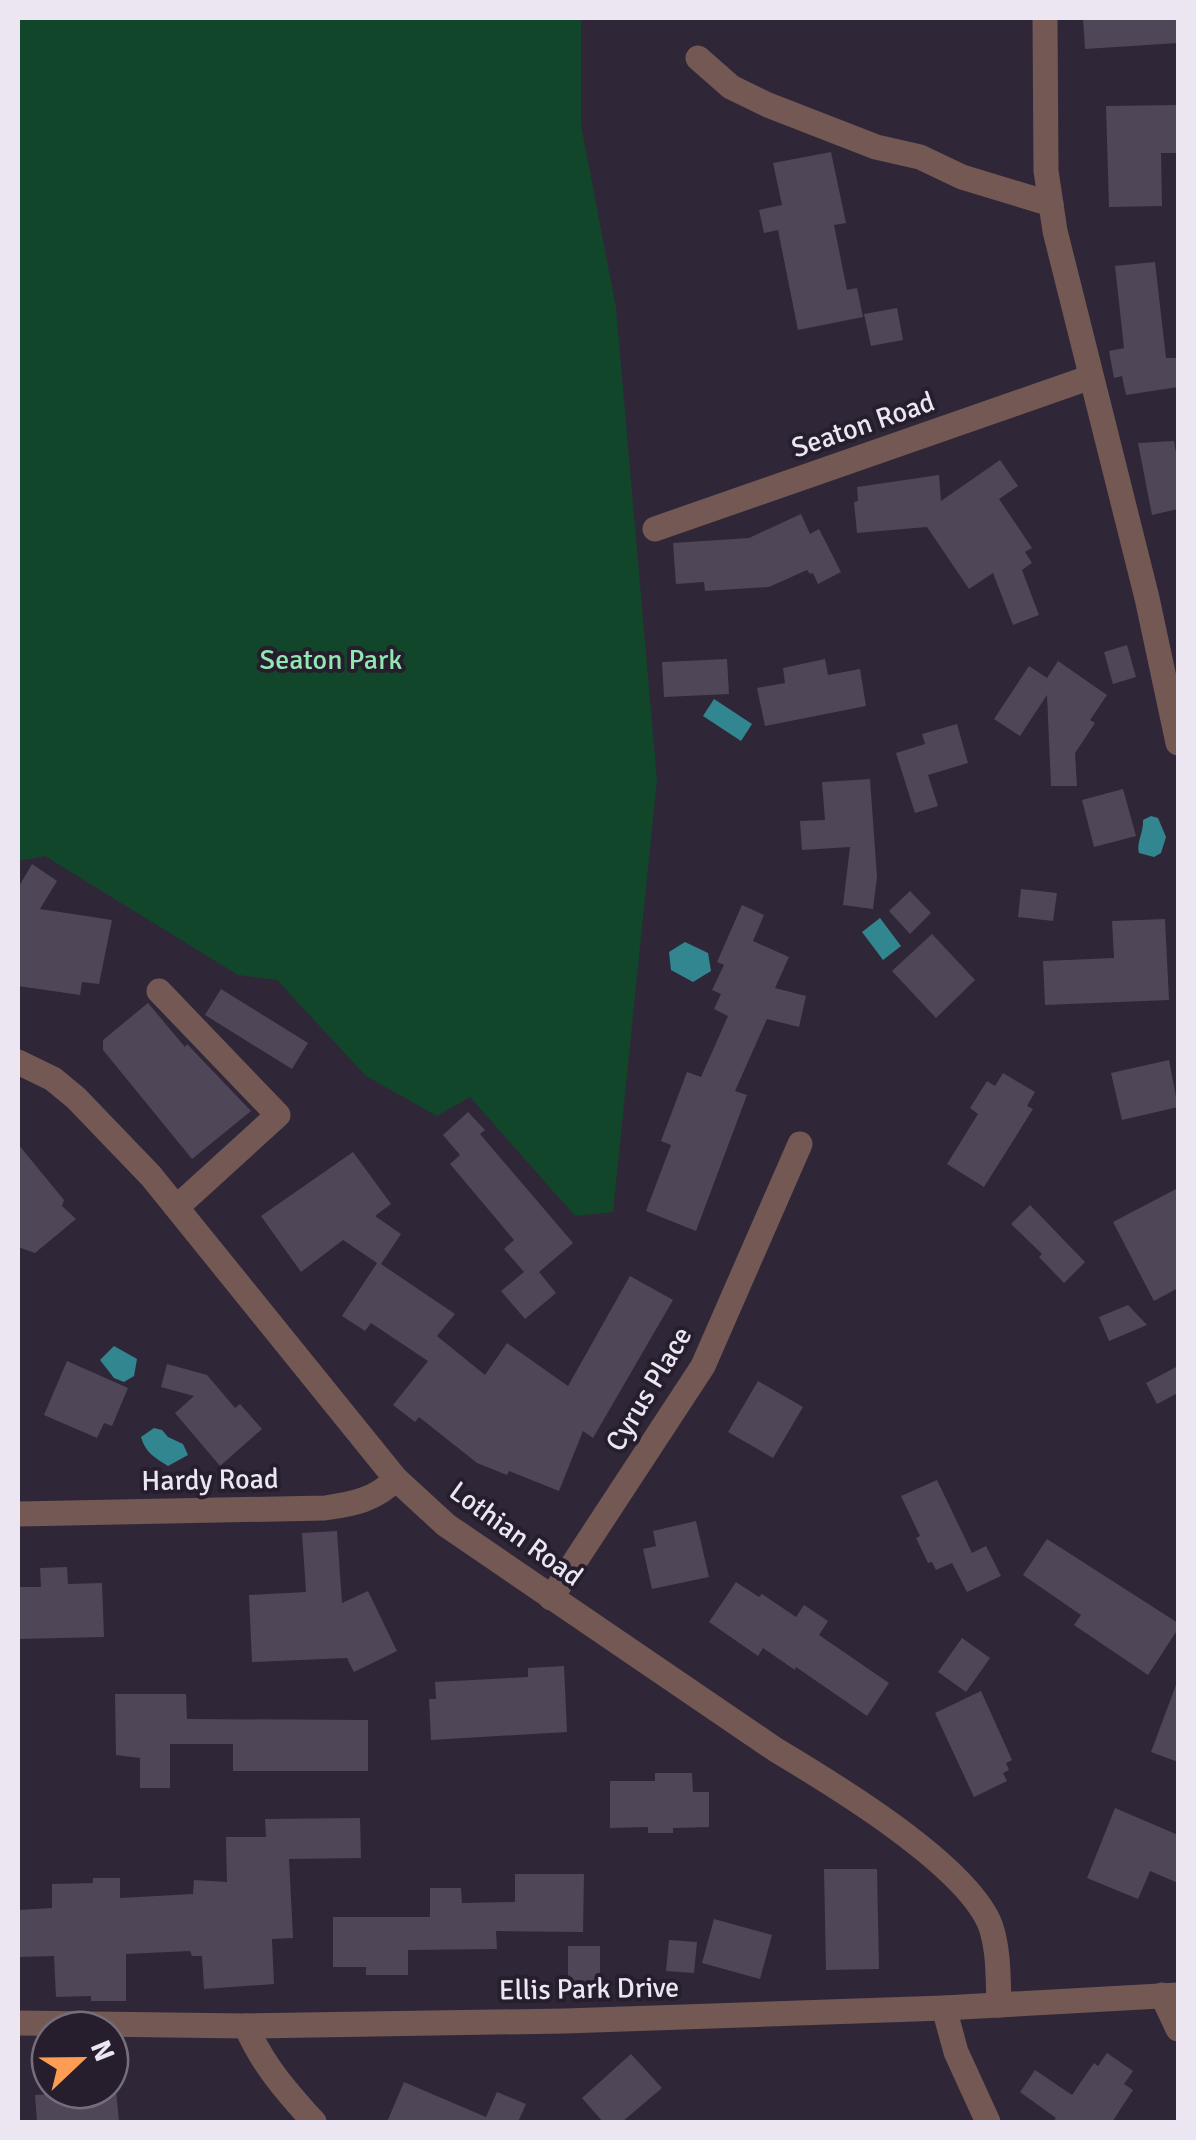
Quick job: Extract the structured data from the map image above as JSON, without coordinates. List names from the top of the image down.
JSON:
{
  "streets": {
    "street": [
      "Seaton Road",
      "Cyrus Place",
      "Hardy Road",
      "Lothian Road",
      "Ellis Park Drive"
    ]
  },
  "crossings": [
    ["Cyrus Place", "Lothian Road"],
    ["Hardy Road", "Lothian Road"],
    ["Lothian Road", "Ellis Park Drive"]
  ],
  "parks": ["Seaton Park"],
  "north": "right"
}
